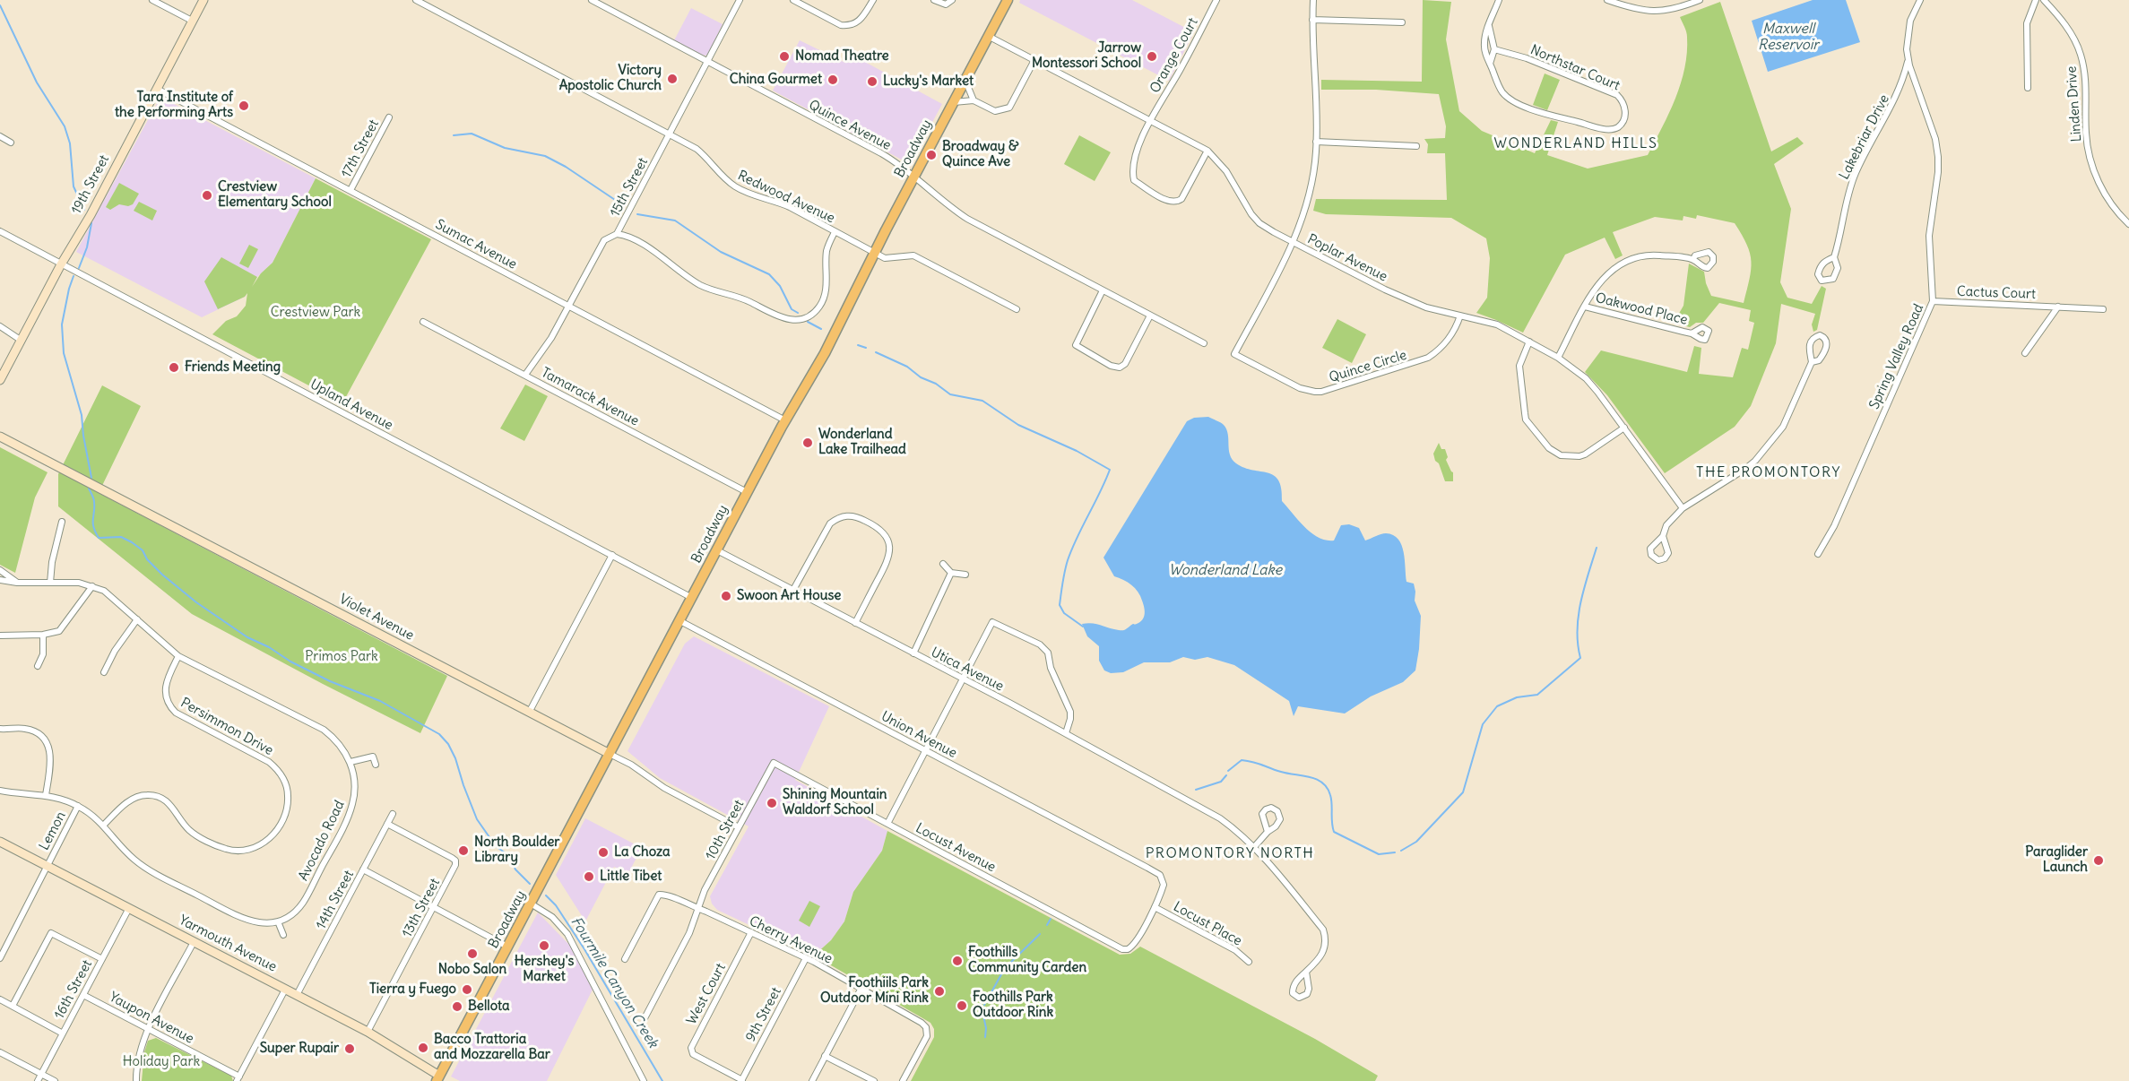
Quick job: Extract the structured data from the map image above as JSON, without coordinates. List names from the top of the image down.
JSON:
{
  "streets": {
    "main road": ["Broadway"],
    "street": [
      "Orange Court",
      "Northstar Court",
      "Linden Drive",
      "Quince Avenue",
      "Lakebriar Drive",
      "17th Street",
      "19th Street",
      "15th Street",
      "Redwood Avenue",
      "Sumac Avenue",
      "Poplar Avenue",
      "Cactus Court",
      "Oakwood Place",
      "Spring Valley Road",
      "Quince Circle",
      "Tamarack Avenue",
      "Upland Avenue",
      "Violet Avenue",
      "Utica Avenue",
      "Persimmon Drive",
      "Union Avenue",
      "10th Street",
      "Lemon",
      "Avocado Road",
      "Locust Avenue",
      "14th Street",
      "13th Street",
      "Locust Place",
      "Cherry Avenue",
      "Yarmouth Avenue",
      "16th Street",
      "West Court",
      "9th Street",
      "Yaupon Avenue"
    ]
  },
  "crossings": [
    ["Orange Court", "Poplar Avenue"],
    ["Quince Avenue", "Broadway"],
    ["Quince Avenue", "15th Street"],
    ["Lakebriar Drive", "Spring Valley Road"],
    ["17th Street", "Sumac Avenue"],
    ["Broadway", "Redwood Avenue"],
    ["Broadway", "Sumac Avenue"],
    ["Broadway", "Poplar Avenue"],
    ["Broadway", "Tamarack Avenue"],
    ["Broadway", "Upland Avenue"],
    ["Broadway", "Violet Avenue"],
    ["Broadway", "Utica Avenue"],
    ["Broadway", "Union Avenue"],
    ["Broadway", "Yarmouth Avenue"],
    ["19th Street", "Sumac Avenue"],
    ["19th Street", "Upland Avenue"],
    ["15th Street", "Redwood Avenue"],
    ["15th Street", "Sumac Avenue"],
    ["15th Street", "Tamarack Avenue"],
    ["Poplar Avenue", "Quince Circle"],
    ["Cactus Court", "Spring Valley Road"],
    ["Violet Avenue", "10th Street"],
    ["Persimmon Drive", "Avocado Road"],
    ["Union Avenue", "Locust Avenue"],
    ["Union Avenue", "Locust Place"],
    ["10th Street", "Locust Avenue"],
    ["10th Street", "Cherry Avenue"],
    ["Lemon", "Yarmouth Avenue"],
    ["Locust Avenue", "Locust Place"],
    ["14th Street", "13th Street"],
    ["14th Street", "Yarmouth Avenue"],
    ["13th Street", "Yarmouth Avenue"],
    ["Cherry Avenue", "West Court"],
    ["Cherry Avenue", "9th Street"],
    ["Yarmouth Avenue", "16th Street"],
    ["16th Street", "Yaupon Avenue"],
    ["West Court", "9th Street"]
  ],
  "districts": ["WONDERLAND HILLS", "THE PROMONTORY", "PROMONTORY NORTH"],
  "water": ["Maxwell Reservoir", "Wonderland Lake", "Fourmile Canyon Creek"],
  "parks": ["Crestview Park", "Primos Park", "Holiday Park"],
  "places": [
    "Nomad Theatre",
    "Jarrow Montessori School",
    "Victory Apostolic Church",
    "China Gourmet",
    "Lucky's Market",
    "Tara Institute of the Performing Arts",
    "Broadway & Quince Ave",
    "Crestview Elementary School",
    "Friends Meeting",
    "Wonderland Lake Trailhead",
    "Swoon Art House",
    "Shining Mountain Waldorf School",
    "North Boulder Library",
    "La Choza",
    "Paraglider Launch",
    "Little Tibet",
    "Hershey's Market",
    "Nobo Salon",
    "Foothills Community Carden",
    "Tierra y Fuego",
    "Foothiils Park Outdoor Mini Rink",
    "Foothills Park Outdoor Rink",
    "Bellota",
    "Bacco Trattoria and Mozzarella Bar",
    "Super Rupair"
  ]
}
